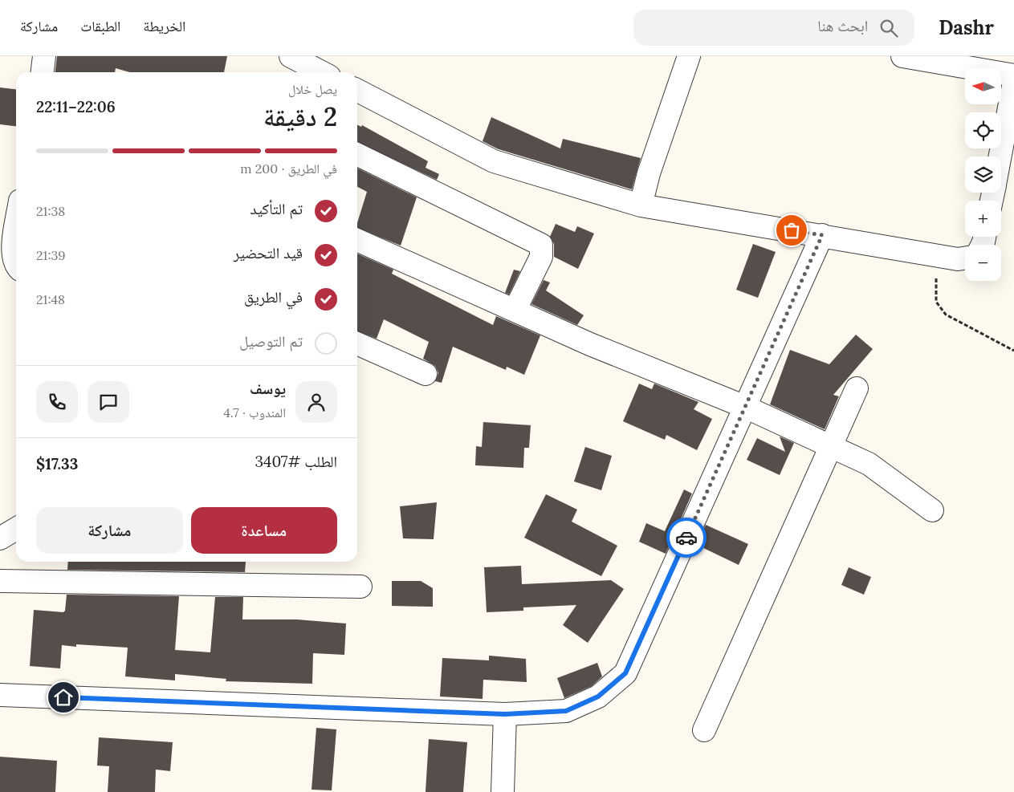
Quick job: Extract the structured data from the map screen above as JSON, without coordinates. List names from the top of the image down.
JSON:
{
  "north": "left",
  "page": {
    "header": "Dashr",
    "search": "ابحث هنا",
    "nav": ["الخريطة", "الطبقات", "مشاركة"],
    "map_buttons": ["+", "−"],
    "heading": ["2 دقيقة", "يصل خلال", "22:06–22:11"],
    "panel": [
      "يوسف",
      "المندوب · 4.7",
      "الطلب #3407",
      "$17.33"
    ],
    "bar": "في الطريق · 200 m",
    "list": [
      ["تم التأكيد", "21:38"],
      ["قيد التحضير", "21:39"],
      ["في الطريق", "21:48"],
      "تم التوصيل"
    ],
    "buttons": ["مساعدة", "مشاركة"]
  }
}
